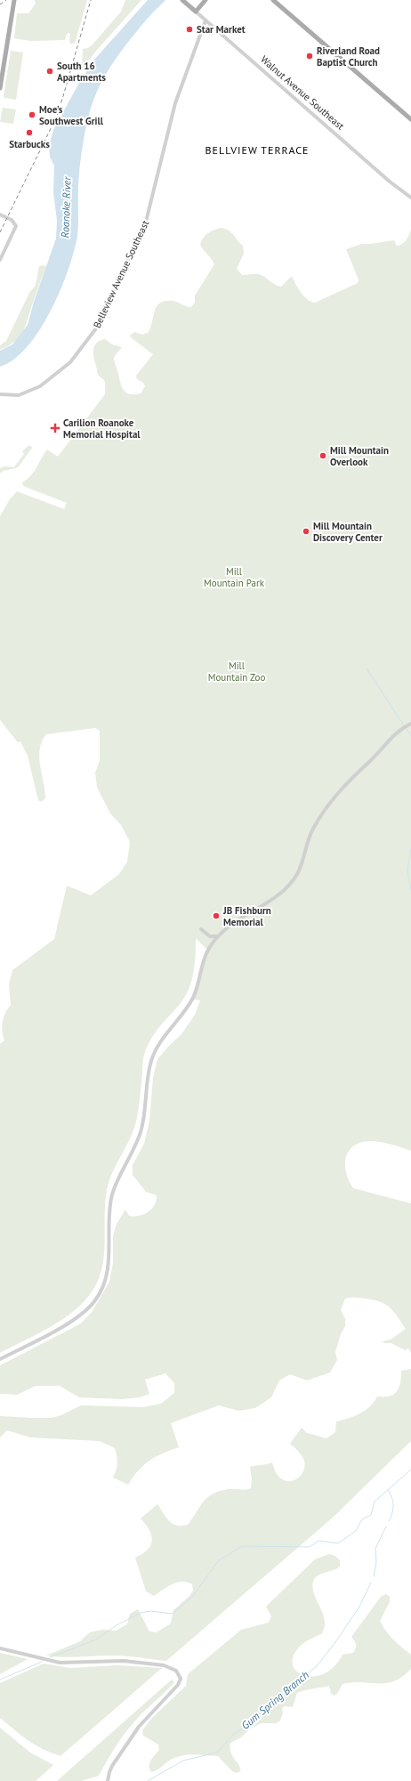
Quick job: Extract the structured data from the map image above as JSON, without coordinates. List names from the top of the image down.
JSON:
{
  "streets": {
    "main road": ["Walnut Avenue Southeast"],
    "street": ["Belleview Avenue Southeast"]
  },
  "crossings": [
    ["Walnut Avenue Southeast", "Belleview Avenue Southeast"]
  ],
  "districts": ["BELLVIEW TERRACE"],
  "water": ["Roanoke River", "Gum Spring Branch"],
  "parks": ["Mill Mountain Park", "Mill Mountain Zoo"],
  "places": {
    "other": [
      "Star Market",
      "Riverland Road Baptist Church",
      "South 16 Apartments",
      "Moe's Southwest Grill",
      "Starbucks",
      "Mill Mountain Overlook",
      "Mill Mountain Discovery Center",
      "JB Fishburn Memorial"
    ],
    "health": ["Carilion Roanoke Memorial Hospital"]
  }
}
